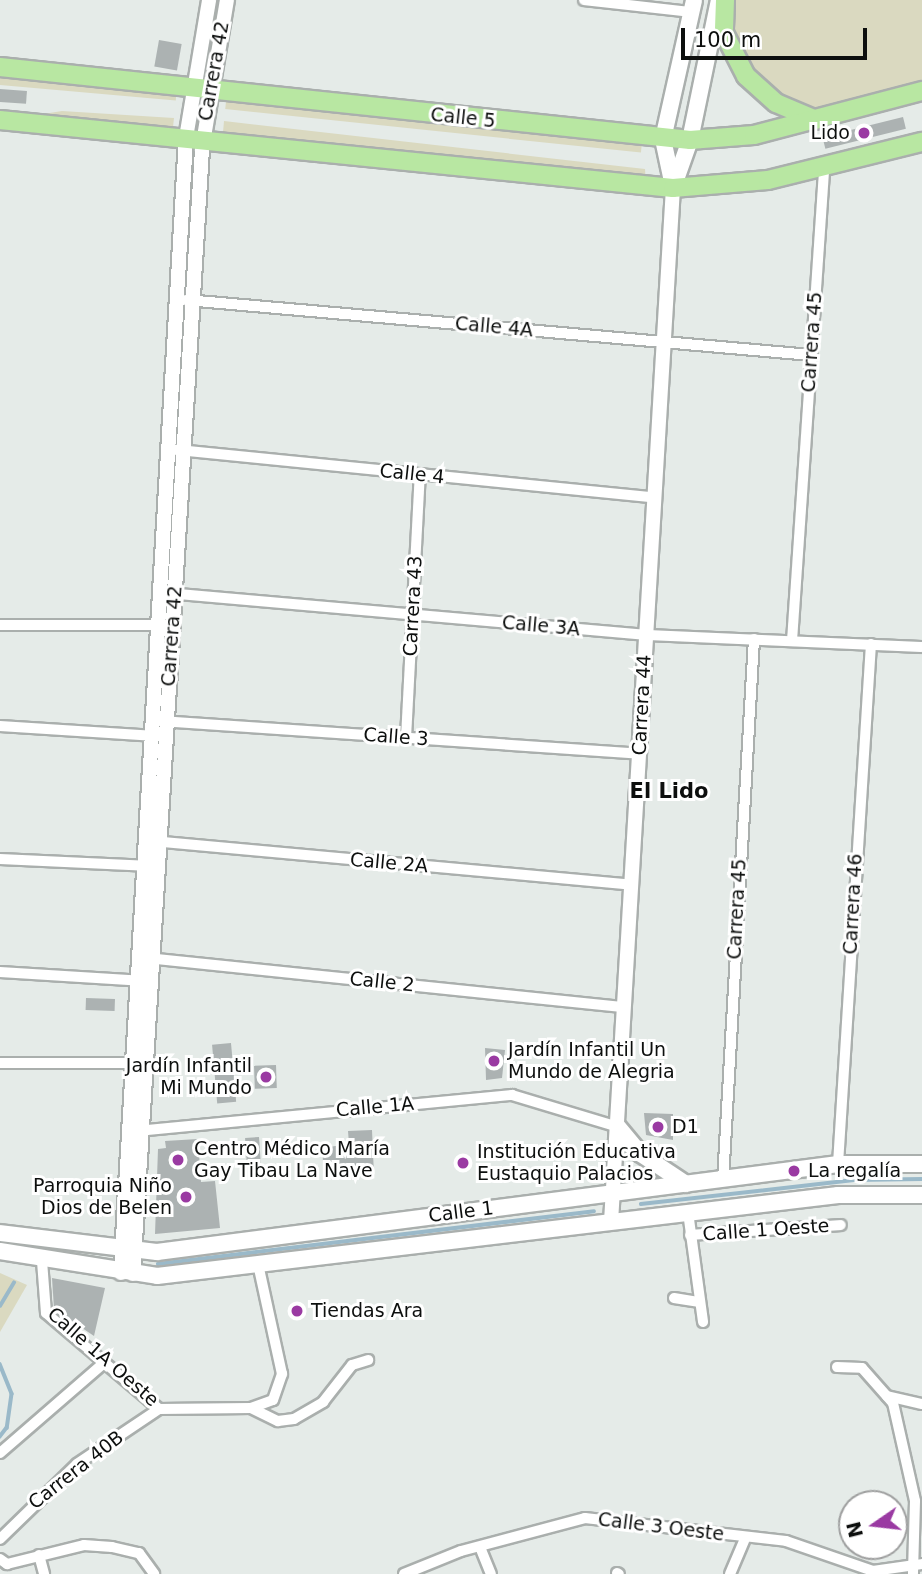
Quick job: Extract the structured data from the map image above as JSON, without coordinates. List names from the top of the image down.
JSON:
{
  "streets": {
    "main road": ["Calle 5", "Carrera 44", "Calle 1"],
    "street": [
      "Carrera 42",
      "Calle 4A",
      "Carrera 45",
      "Calle 4",
      "Carrera 43",
      "Calle 3A",
      "Calle 3",
      "Calle 2A",
      "Carrera 46",
      "Calle 2",
      "Calle 1A",
      "Calle 1 Oeste",
      "Calle 1A Oeste",
      "Carrera 40B",
      "Calle 3 Oeste"
    ]
  },
  "crossings": [
    ["Carrera 42", "Calle 5"],
    ["Carrera 42", "Calle 4A"],
    ["Carrera 42", "Calle 4"],
    ["Carrera 42", "Calle 3A"],
    ["Carrera 42", "Calle 3"],
    ["Carrera 42", "Calle 2A"],
    ["Carrera 42", "Calle 2"],
    ["Carrera 42", "Calle 1A"],
    ["Carrera 42", "Calle 1"],
    ["Calle 5", "Carrera 44"],
    ["Calle 4A", "Carrera 45"],
    ["Calle 4A", "Carrera 44"],
    ["Carrera 45", "Calle 3A"],
    ["Carrera 45", "Calle 1"],
    ["Calle 4", "Carrera 43"],
    ["Calle 4", "Carrera 44"],
    ["Carrera 43", "Calle 3A"],
    ["Carrera 43", "Calle 3"],
    ["Calle 3A", "Carrera 44"],
    ["Calle 3A", "Carrera 46"],
    ["Carrera 44", "Calle 3"],
    ["Carrera 44", "Calle 2A"],
    ["Carrera 44", "Calle 2"],
    ["Carrera 44", "Calle 1A"],
    ["Carrera 44", "Calle 1"],
    ["Carrera 46", "Calle 1"],
    ["Calle 1", "Calle 1A Oeste"],
    ["Calle 1A Oeste", "Carrera 40B"]
  ],
  "districts": ["El Lido"],
  "places": [
    "Lido",
    "Jardín Infantil Un Mundo de Alegria",
    "Jardín Infantil Mi Mundo",
    "D1",
    "Centro Médico María Gay Tibau La Nave",
    "Institución Educativa Eustaquio Palacios",
    "La regalía",
    "Parroquia Niño Dios de Belen",
    "Tiendas Ara"
  ],
  "scale_bar": "100 m",
  "north": "left"
}
